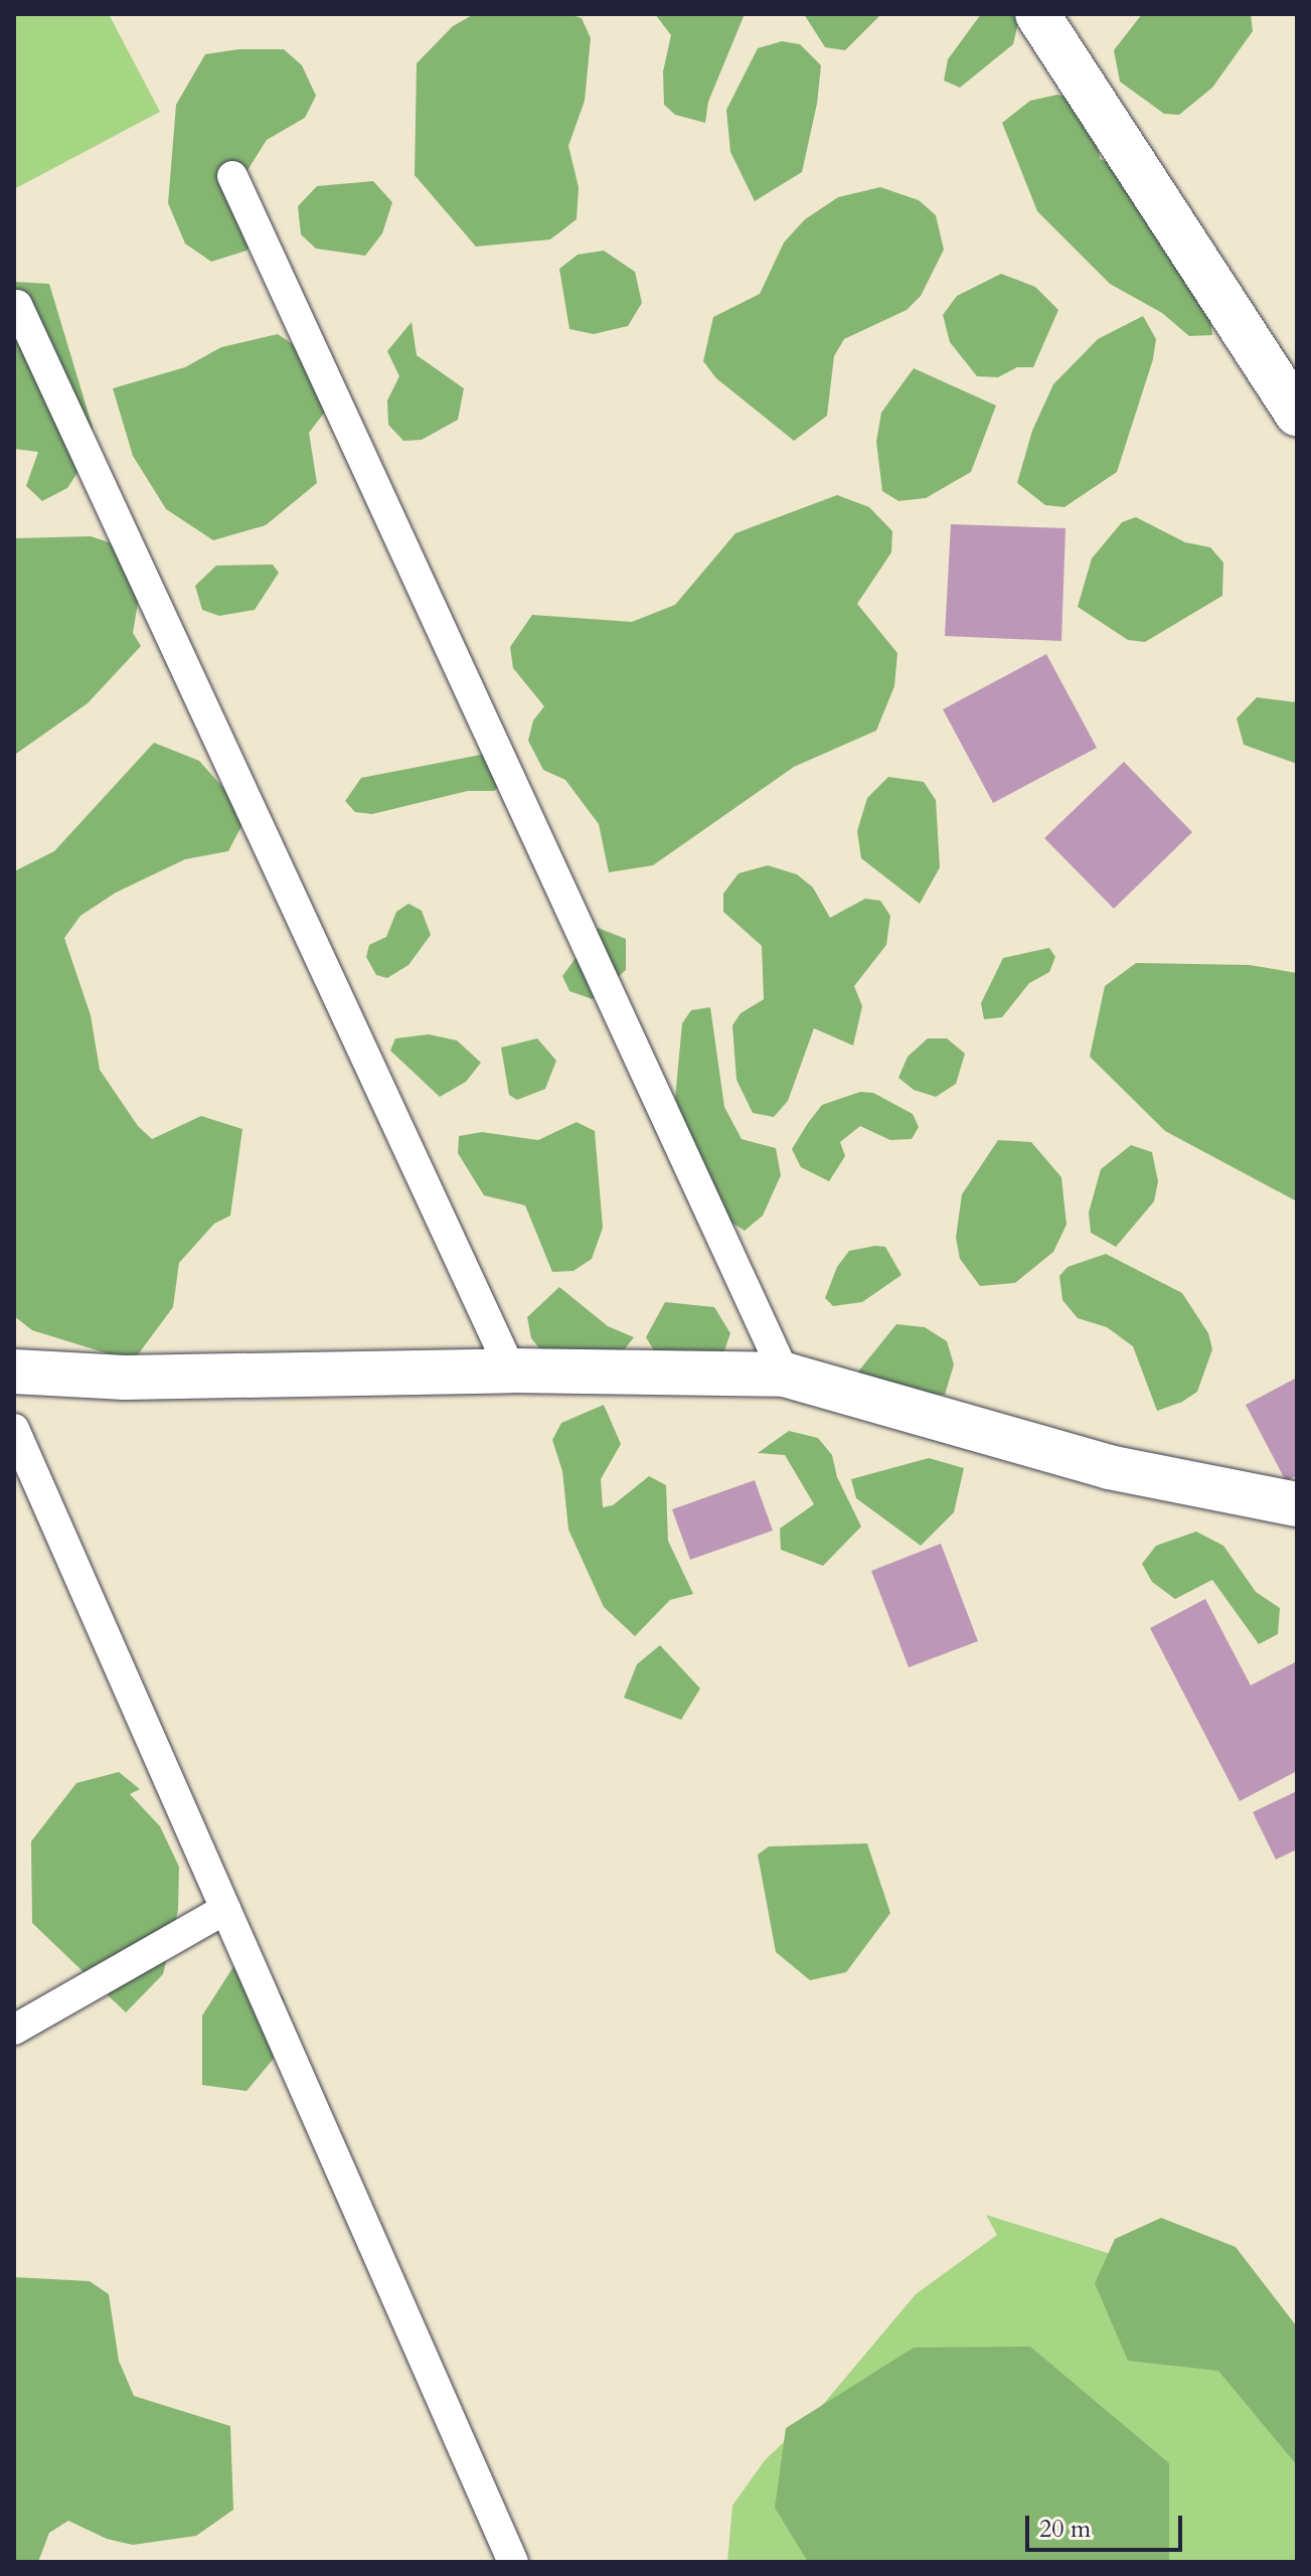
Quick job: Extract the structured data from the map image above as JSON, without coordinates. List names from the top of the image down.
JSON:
{
  "scale_bar": "20 m"
}
